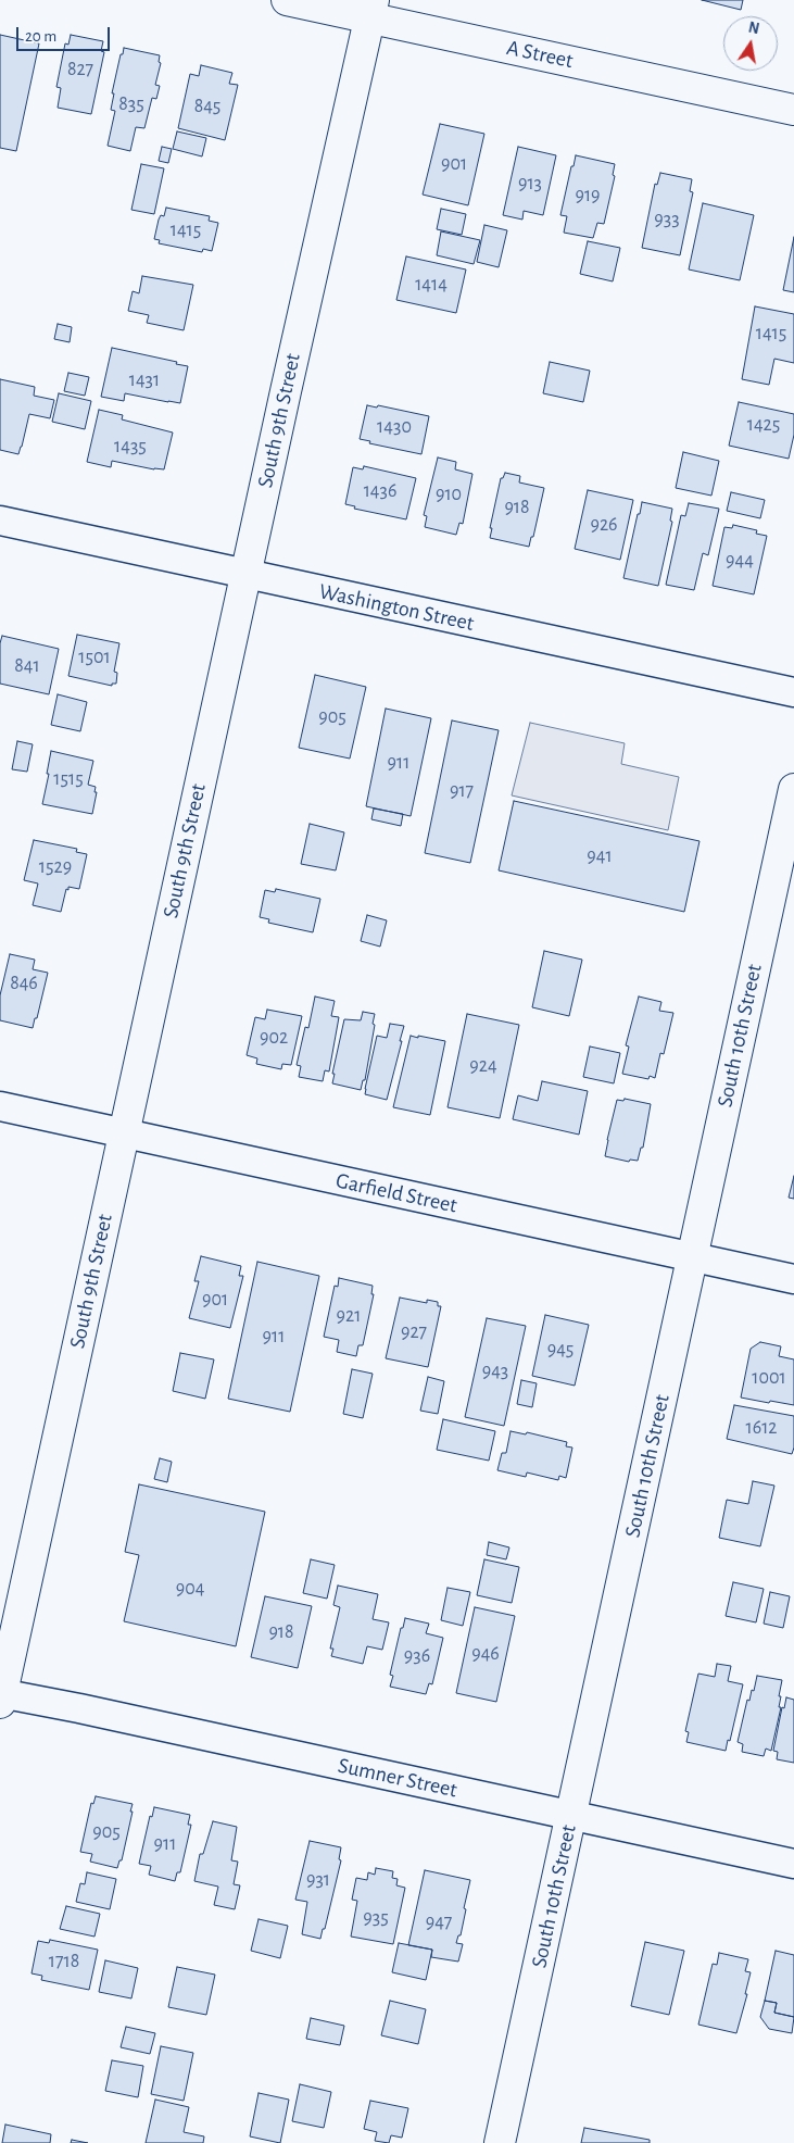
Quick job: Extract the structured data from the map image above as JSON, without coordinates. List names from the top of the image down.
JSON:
{
  "streets": {
    "main road": ["A Street", "South 9th Street", "South 10th Street"],
    "street": ["Washington Street", "Garfield Street", "Sumner Street"]
  },
  "crossings": [
    ["A Street", "South 9th Street"],
    ["South 9th Street", "Washington Street"],
    ["South 9th Street", "Garfield Street"],
    ["South 9th Street", "Sumner Street"],
    ["South 10th Street", "Garfield Street"],
    ["South 10th Street", "Sumner Street"]
  ],
  "house_numbers": [
    "827",
    "835",
    "845",
    "901",
    "913",
    "919",
    "933",
    "1415",
    "1414",
    "1415",
    "1431",
    "1425",
    "1430",
    "1435",
    "1436",
    "910",
    "918",
    "926",
    "944",
    "1501",
    "841",
    "905",
    "911",
    "1515",
    "917",
    "941",
    "1529",
    "846",
    "902",
    "924",
    "901",
    "921",
    "927",
    "911",
    "945",
    "943",
    "1001",
    "1612",
    "904",
    "918",
    "946",
    "936",
    "905",
    "911",
    "931",
    "935",
    "947",
    "1718"
  ],
  "scale_bar": "20 m",
  "north": "top"
}
